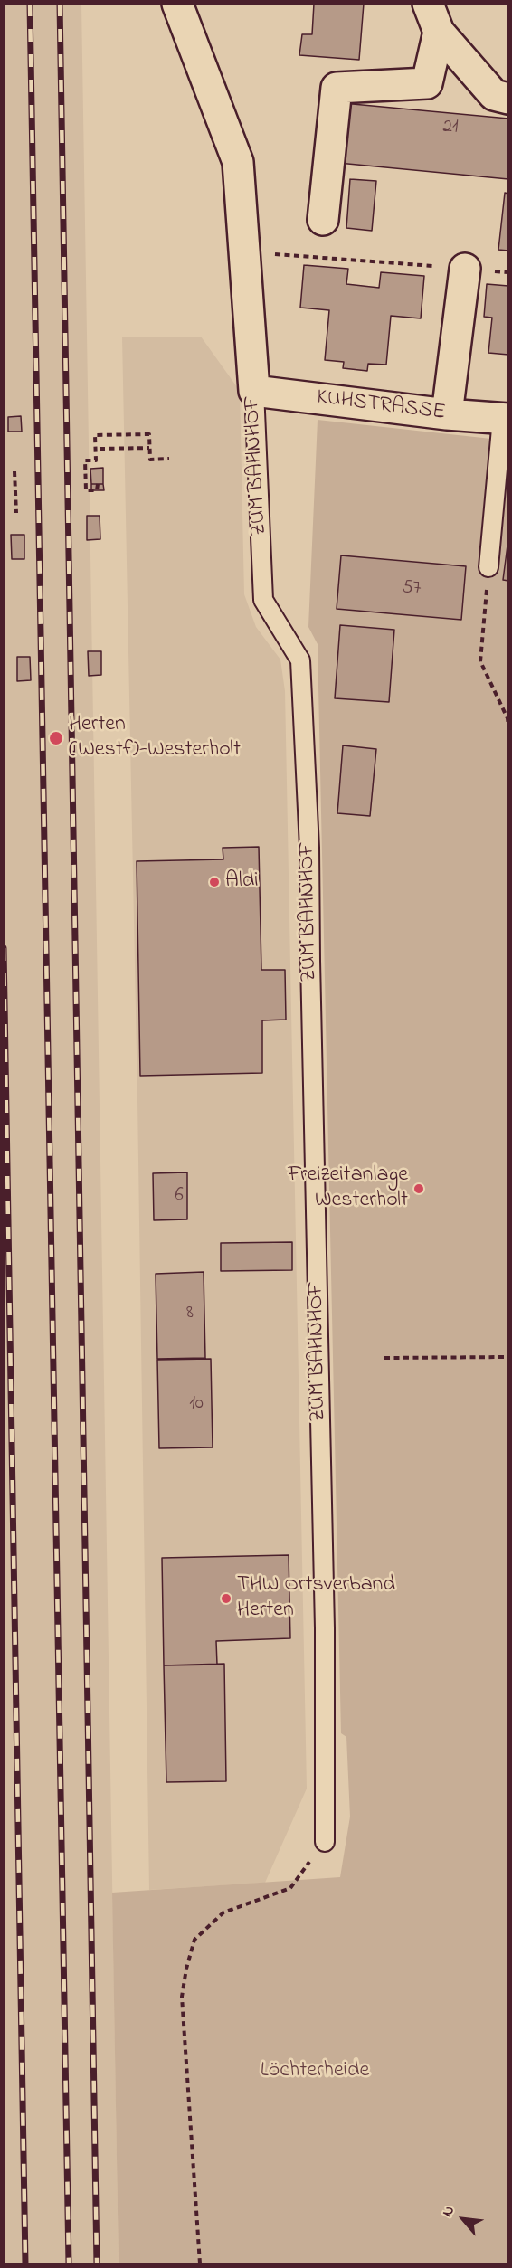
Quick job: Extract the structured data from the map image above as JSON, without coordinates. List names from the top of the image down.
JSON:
{
  "streets": {
    "street": ["KUHSTRASSE", "ZUM BAHNHOF"]
  },
  "crossings": [
    ["KUHSTRASSE", "ZUM BAHNHOF"]
  ],
  "parks": ["Löchterheide"],
  "places": [
    "Herten (Westf)-Westerholt",
    "Aldi",
    "Freizeitanlage Westerholt",
    "THW Ortsverband Herten"
  ],
  "house_numbers": [
    "21",
    "57",
    "6",
    "8",
    "10"
  ],
  "north": "top left"
}
